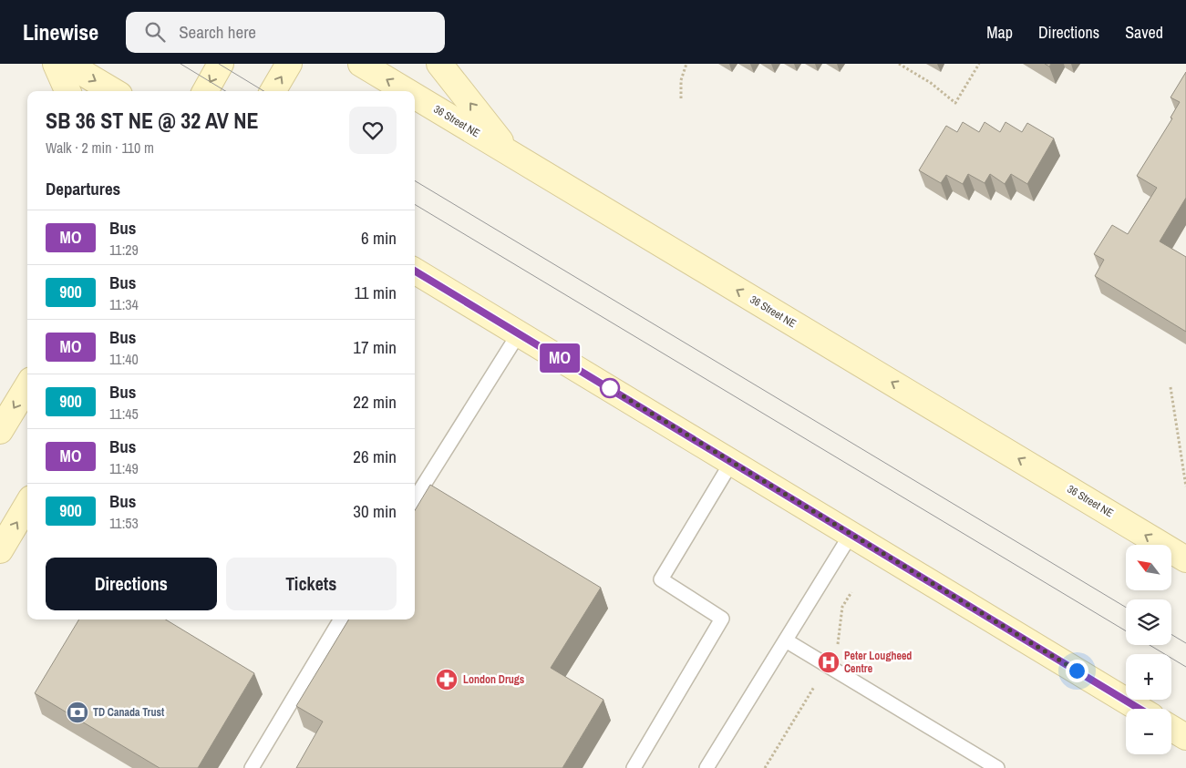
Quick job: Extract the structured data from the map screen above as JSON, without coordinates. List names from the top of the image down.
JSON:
{
  "streets": {
    "main road": ["36 Street NE"]
  },
  "places": {
    "hospital": ["Peter Lougheed Centre"],
    "pharmacy": ["London Drugs"],
    "bank": ["TD Canada Trust"]
  },
  "lines": ["bus line MO"],
  "north": "top left",
  "page": {
    "header": "Linewise",
    "search": "Search here",
    "nav": ["Map", "Directions", "Saved"],
    "on_map": "MO",
    "heading": [
      ["SB 36 ST NE @ 32 AV NE", "Walk · 2 min · 110 m"],
      "Departures"
    ],
    "list": [
      {
        "mark": "MO",
        "name": "Bus",
        "note": "11:29",
        "value": "6 min"
      },
      {
        "mark": "900",
        "name": "Bus",
        "note": "11:34",
        "value": "11 min"
      },
      {
        "mark": "MO",
        "name": "Bus",
        "note": "11:40",
        "value": "17 min"
      },
      {
        "mark": "900",
        "name": "Bus",
        "note": "11:45",
        "value": "22 min"
      },
      {
        "mark": "MO",
        "name": "Bus",
        "note": "11:49",
        "value": "26 min"
      },
      {
        "mark": "900",
        "name": "Bus",
        "note": "11:53",
        "value": "30 min"
      }
    ],
    "map_buttons": ["+", "−"],
    "buttons": ["Directions", "Tickets"]
  }
}
